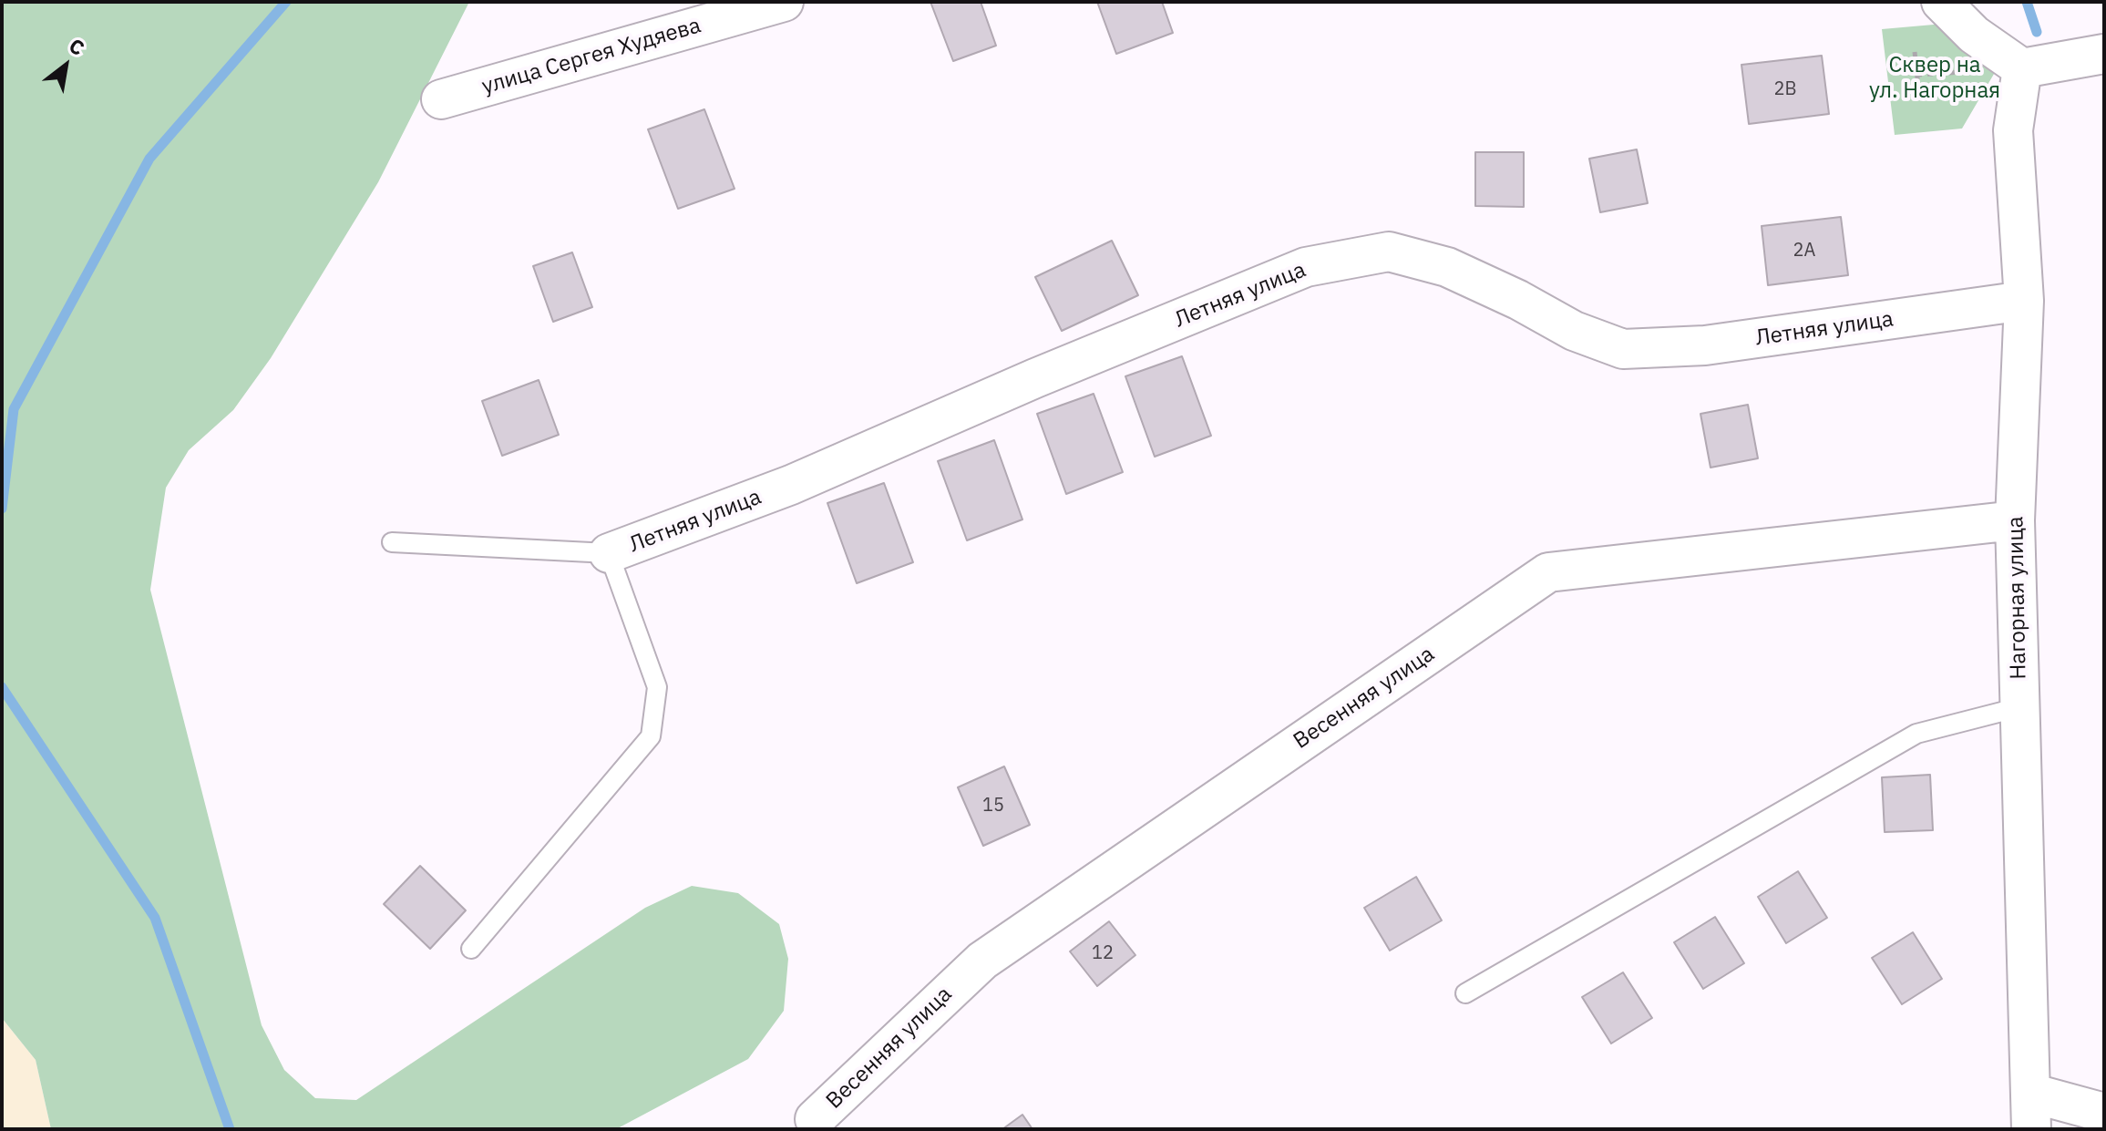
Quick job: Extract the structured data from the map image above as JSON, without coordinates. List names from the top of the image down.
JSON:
{
  "streets": {
    "street": [
      "улица Сергея Худяева",
      "Летняя улица",
      "Нагорная улица",
      "Весенняя улица"
    ]
  },
  "crossings": [
    ["Летняя улица", "Нагорная улица"],
    ["Нагорная улица", "Весенняя улица"]
  ],
  "parks": ["Сквер на ул. Нагорная"],
  "house_numbers": [
    "2В",
    "2А",
    "15",
    "12"
  ],
  "north": "top right"
}
